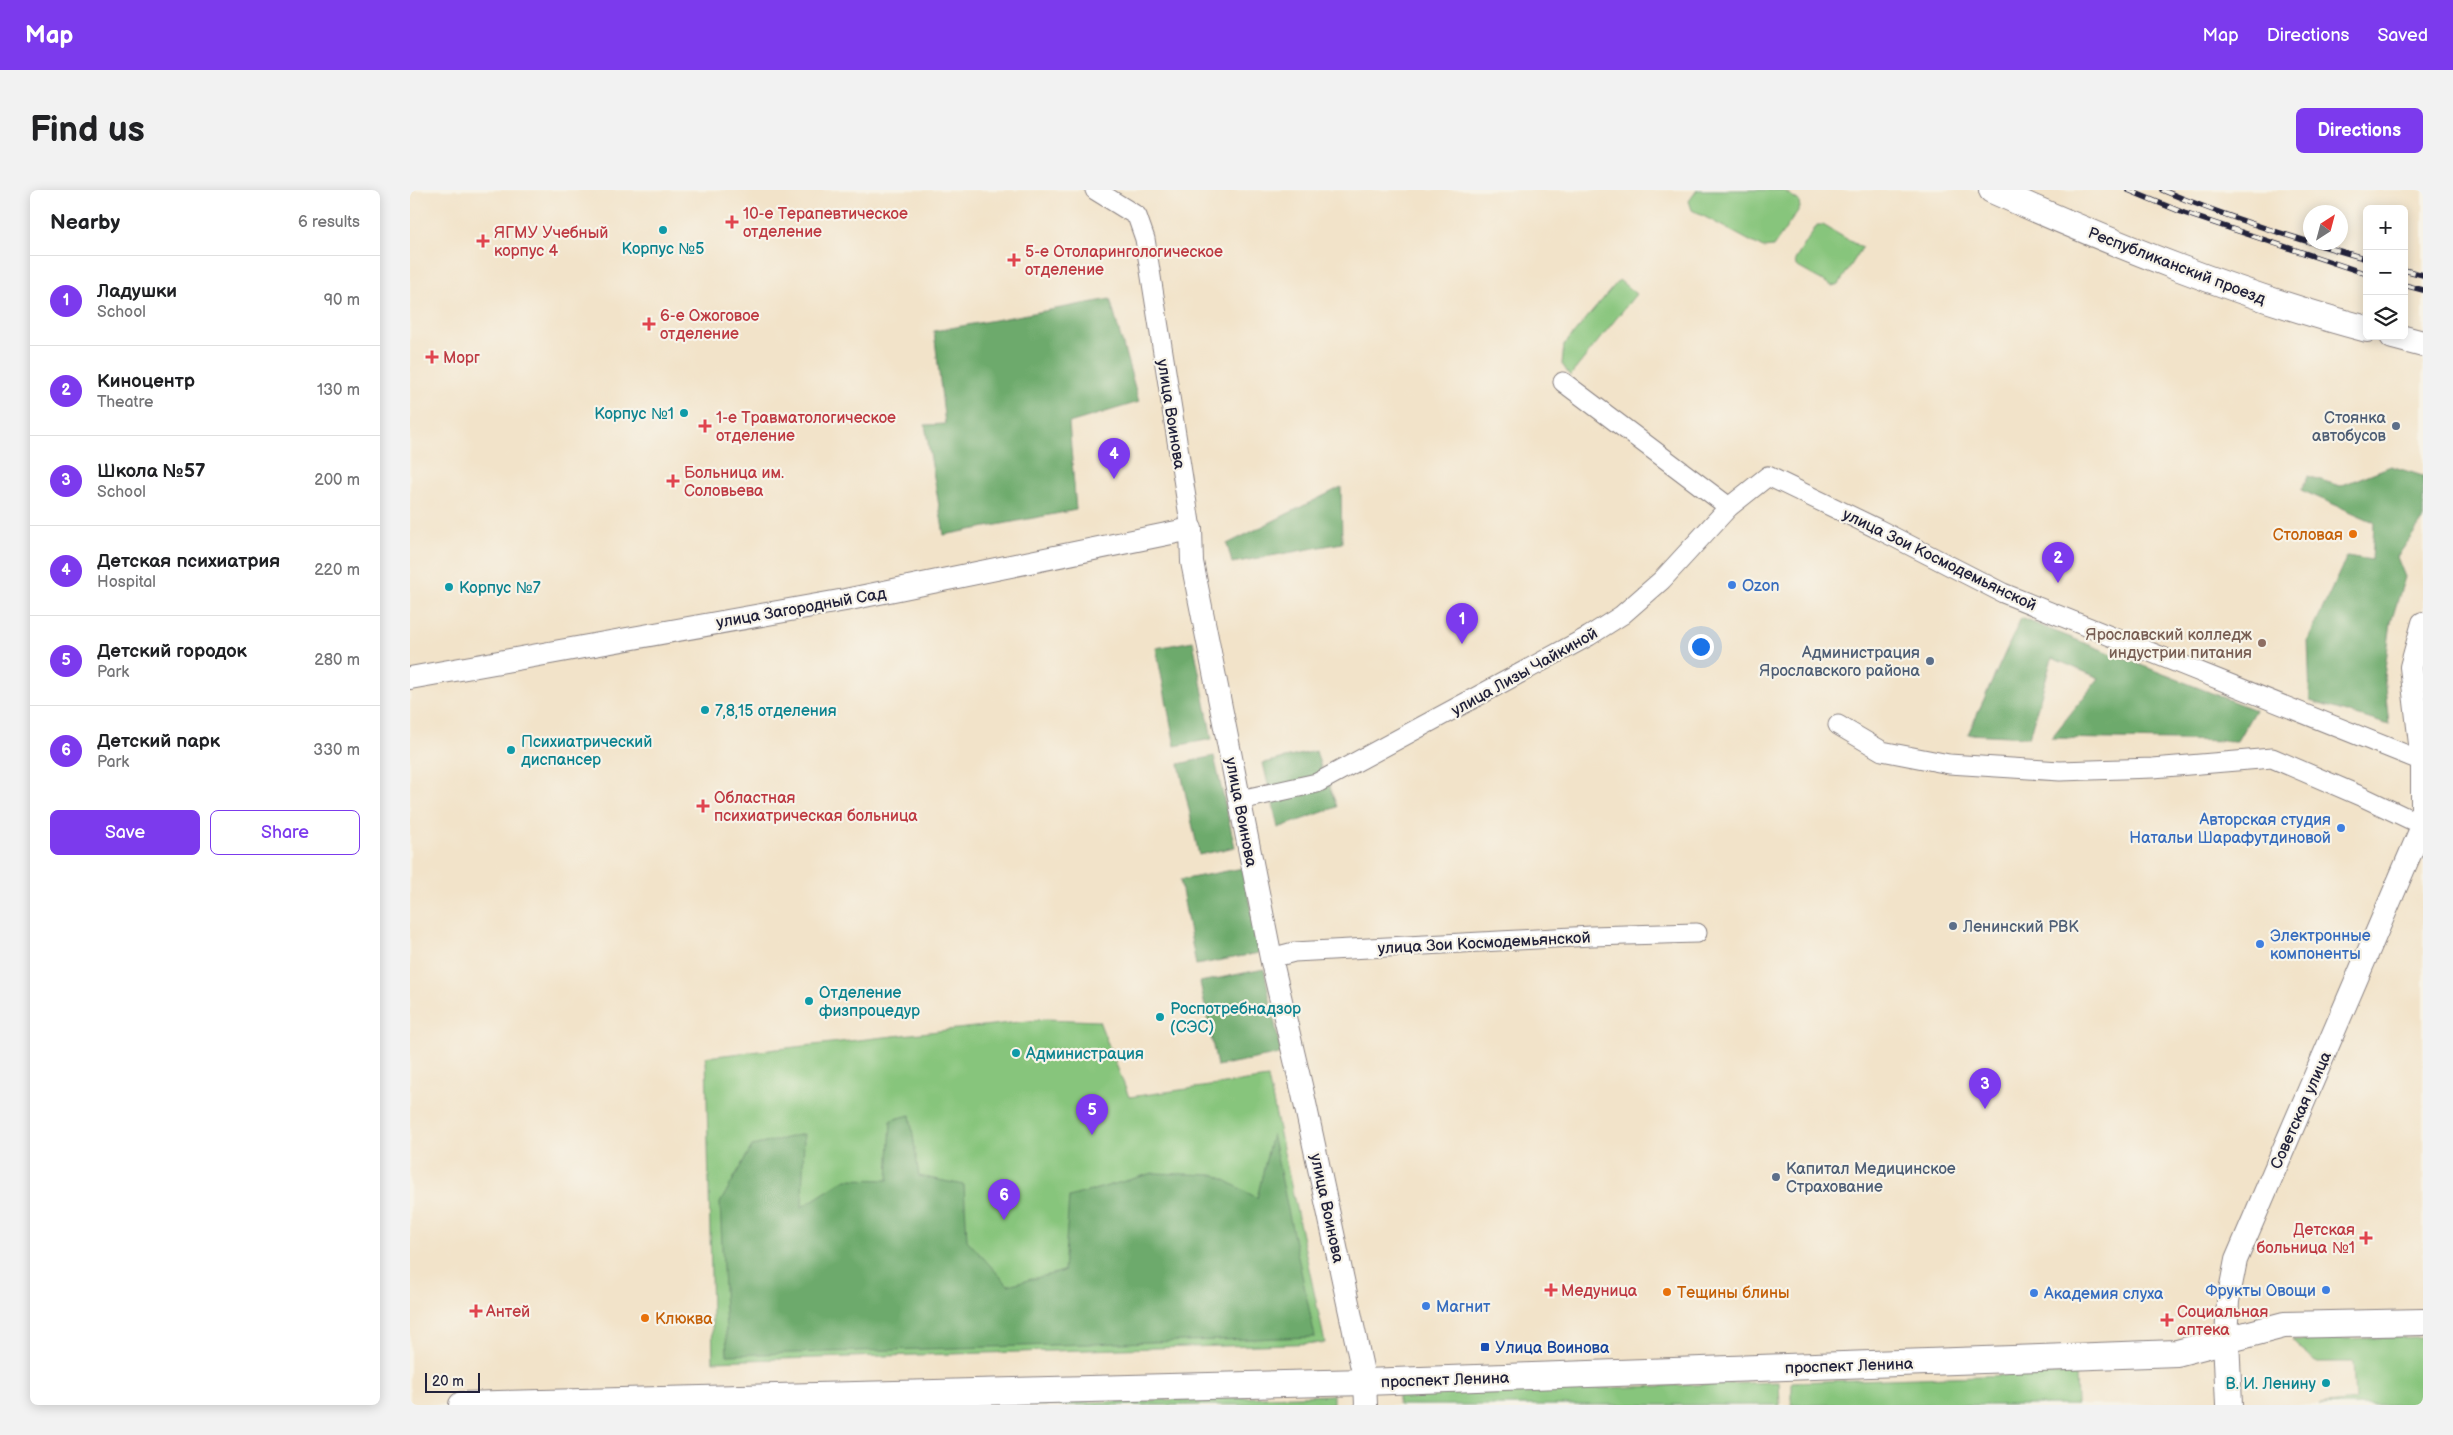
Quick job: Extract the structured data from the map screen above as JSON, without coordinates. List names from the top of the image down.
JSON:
{
  "streets": {
    "main road": ["Республиканский проезд", "Советская улица", "проспект Ленина"],
    "street": [
      "улица Воинова",
      "улица Зои Космодемьянской",
      "улица Загородный Сад",
      "улица Лизы Чайкиной"
    ]
  },
  "crossings": [
    ["улица Воинова", "улица Зои Космодемьянской"],
    ["улица Воинова", "улица Загородный Сад"],
    ["улица Воинова", "улица Лизы Чайкиной"],
    ["улица Воинова", "проспект Ленина"],
    ["улица Зои Космодемьянской", "улица Лизы Чайкиной"],
    ["улица Зои Космодемьянской", "Советская улица"],
    ["Советская улица", "проспект Ленина"]
  ],
  "places": {
    "health": [
      "10-е Терапевтическое отделение",
      "ЯГМУ Учебный корпус 4",
      "5-е Отоларингологическое отделение",
      "6-е Ожоговое отделение",
      "Морг",
      "1-е Травматологическое отделение",
      "Больница им. Соловьева",
      "Областная психиатрическая больница",
      "Детская больница №1",
      "Медуница",
      "Антей",
      "Социальная аптека"
    ],
    "other": [
      "Корпус №5",
      "Корпус №1",
      "Стоянка автобусов",
      "Столовая",
      "Ozon",
      "Корпус №7",
      "Ярославский колледж индустрии питания",
      "Администрация Ярославского района",
      "7,8,15 отделения",
      "Психиатрический диспансер",
      "Авторская студия Натальи Шарафутдиновой",
      "Ленинский РВК",
      "Электронные компоненты",
      "Отделение физпроцедур",
      "Роспотребнадзор (СЭС)",
      "Администрация",
      "Капитал Медицинское Страхование",
      "Фрукты Овощи",
      "Тещины блины",
      "Академия слуха",
      "Магнит",
      "Клюква",
      "В. И. Ленину"
    ],
    "transit": ["Улица Воинова"]
  },
  "scale_bar": "20 m",
  "north": "top right",
  "page": {
    "header": "Map",
    "nav": ["Map", "Directions", "Saved"],
    "buttons": [
      "Directions",
      ["Save", "Share"]
    ],
    "title": "Find us",
    "heading": ["Nearby", "6 results"],
    "map_buttons": ["+", "−"],
    "list": [
      {
        "mark": "1",
        "name": "Ладушки",
        "note": "School",
        "value": "90 m"
      },
      {
        "mark": "2",
        "name": "Киноцентр",
        "note": "Theatre",
        "value": "130 m"
      },
      {
        "mark": "3",
        "name": "Школа №57",
        "note": "School",
        "value": "200 m"
      },
      {
        "mark": "4",
        "name": "Детская психиатрия",
        "note": "Hospital",
        "value": "220 m"
      },
      {
        "mark": "5",
        "name": "Детский городок",
        "note": "Park",
        "value": "280 m"
      },
      {
        "mark": "6",
        "name": "Детский парк",
        "note": "Park",
        "value": "330 m"
      }
    ],
    "pins": [
      "4",
      "2",
      "1",
      "3",
      "5",
      "6"
    ],
    "scale": "20 m"
  }
}
